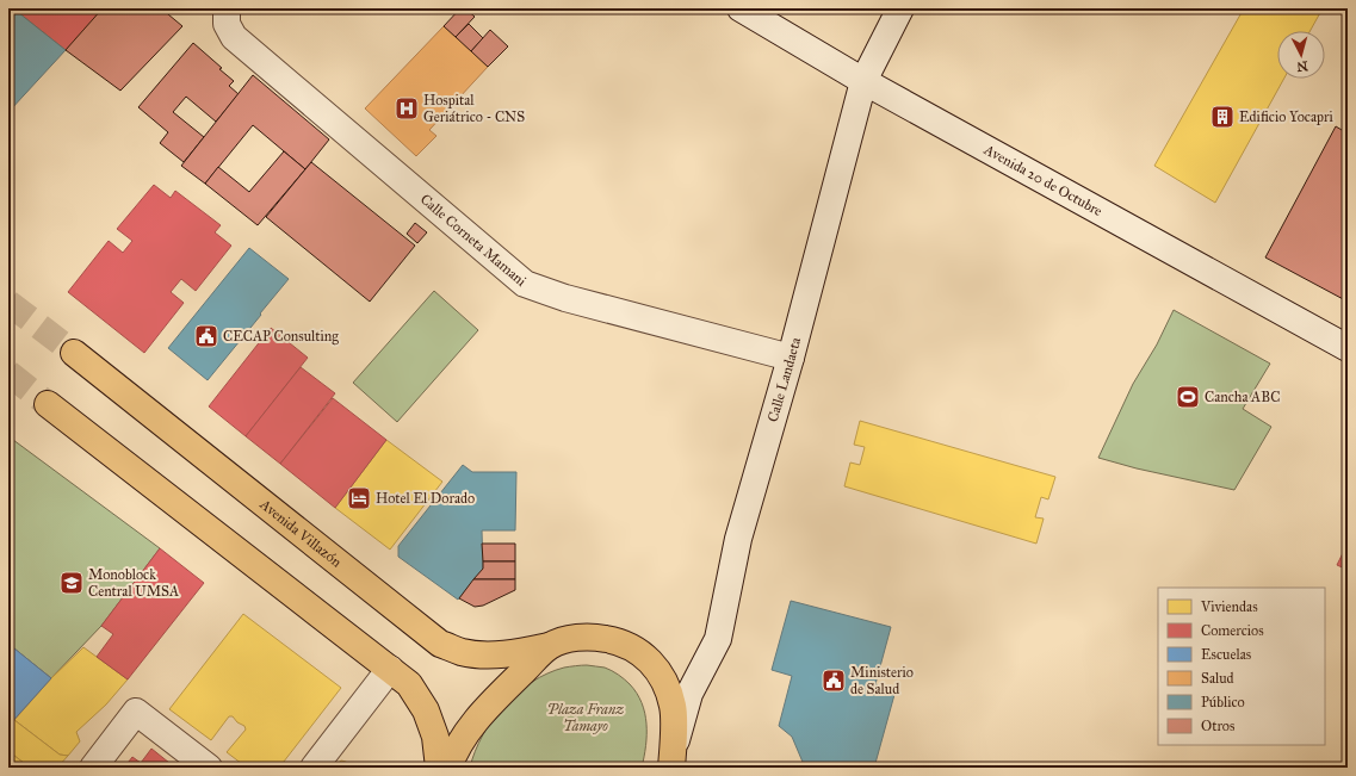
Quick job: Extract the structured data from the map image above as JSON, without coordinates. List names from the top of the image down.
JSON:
{
  "streets": {
    "main road": [
      "Avenida 20 de Octubre",
      "Calle Corneta Mamani",
      "Calle Landaeta",
      "Avenida Villazón"
    ]
  },
  "crossings": [
    ["Avenida 20 de Octubre", "Calle Landaeta"],
    ["Calle Corneta Mamani", "Calle Landaeta"]
  ],
  "parks": ["Plaza Franz Tamayo"],
  "places": {
    "hospital": ["Hospital Geriátrico - CNS"],
    "building": ["Edificio Yocapri"],
    "public building": ["CECAP Consulting", "Ministerio de Salud"],
    "sports": ["Cancha ABC"],
    "hotel": ["Hotel El Dorado"],
    "school or university": ["Monoblock Central UMSA"]
  },
  "legend": [
    "Viviendas",
    "Comercios",
    "Escuelas",
    "Salud",
    "Público",
    "Otros"
  ],
  "north": "bottom"
}
